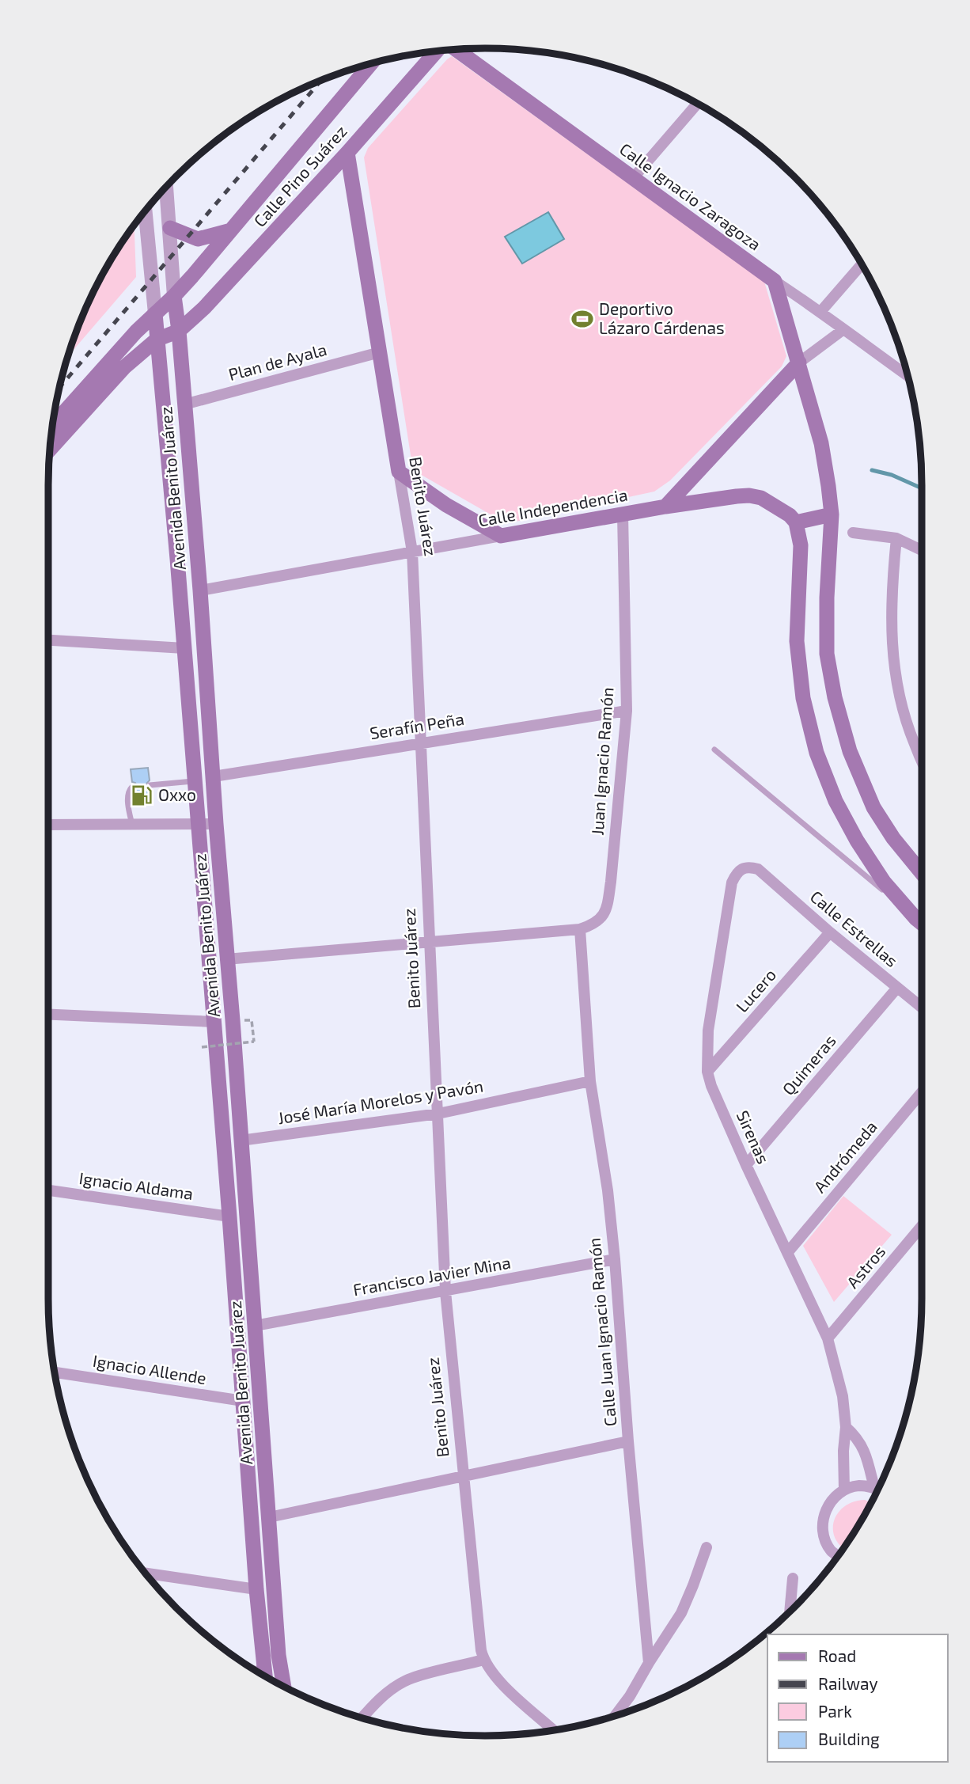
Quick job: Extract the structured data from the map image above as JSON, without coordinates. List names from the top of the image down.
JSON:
{
  "streets": {
    "main road": [
      "Calle Pino Suárez",
      "Calle Ignacio Zaragoza",
      "Avenida Benito Juárez",
      "Benito Juárez",
      "Calle Independencia"
    ],
    "street": [
      "Plan de Ayala",
      "Serafín Peña",
      "Juan Ignacio Ramón",
      "Calle Estrellas",
      "Lucero",
      "Quimeras",
      "José María Morelos y Pavón",
      "Sirenas",
      "Andrómeda",
      "Ignacio Aldama",
      "Astros",
      "Francisco Javier Mina",
      "Calle Juan Ignacio Ramón",
      "Ignacio Allende"
    ]
  },
  "crossings": [
    ["Calle Pino Suárez", "Avenida Benito Juárez"],
    ["Calle Pino Suárez", "Benito Juárez"],
    ["Plan de Ayala", "Avenida Benito Juárez"],
    ["Plan de Ayala", "Benito Juárez"],
    ["Avenida Benito Juárez", "Calle Independencia"],
    ["Avenida Benito Juárez", "Serafín Peña"],
    ["Avenida Benito Juárez", "José María Morelos y Pavón"],
    ["Avenida Benito Juárez", "Ignacio Aldama"],
    ["Avenida Benito Juárez", "Francisco Javier Mina"],
    ["Avenida Benito Juárez", "Ignacio Allende"],
    ["Benito Juárez", "Calle Independencia"],
    ["Benito Juárez", "Serafín Peña"],
    ["Benito Juárez", "José María Morelos y Pavón"],
    ["Benito Juárez", "Francisco Javier Mina"],
    ["Calle Independencia", "Juan Ignacio Ramón"],
    ["Serafín Peña", "Juan Ignacio Ramón"],
    ["Juan Ignacio Ramón", "Calle Juan Ignacio Ramón"],
    ["Calle Estrellas", "Lucero"],
    ["Calle Estrellas", "Quimeras"],
    ["Calle Estrellas", "Sirenas"],
    ["Lucero", "Sirenas"],
    ["Quimeras", "Sirenas"],
    ["José María Morelos y Pavón", "Calle Juan Ignacio Ramón"],
    ["Sirenas", "Andrómeda"],
    ["Sirenas", "Astros"],
    ["Francisco Javier Mina", "Calle Juan Ignacio Ramón"]
  ],
  "places": {
    "sports": ["Deportivo Lázaro Cárdenas"],
    "fuel station": ["Oxxo"]
  },
  "legend": [
    "Road",
    "Railway",
    "Park",
    "Building"
  ]
}
